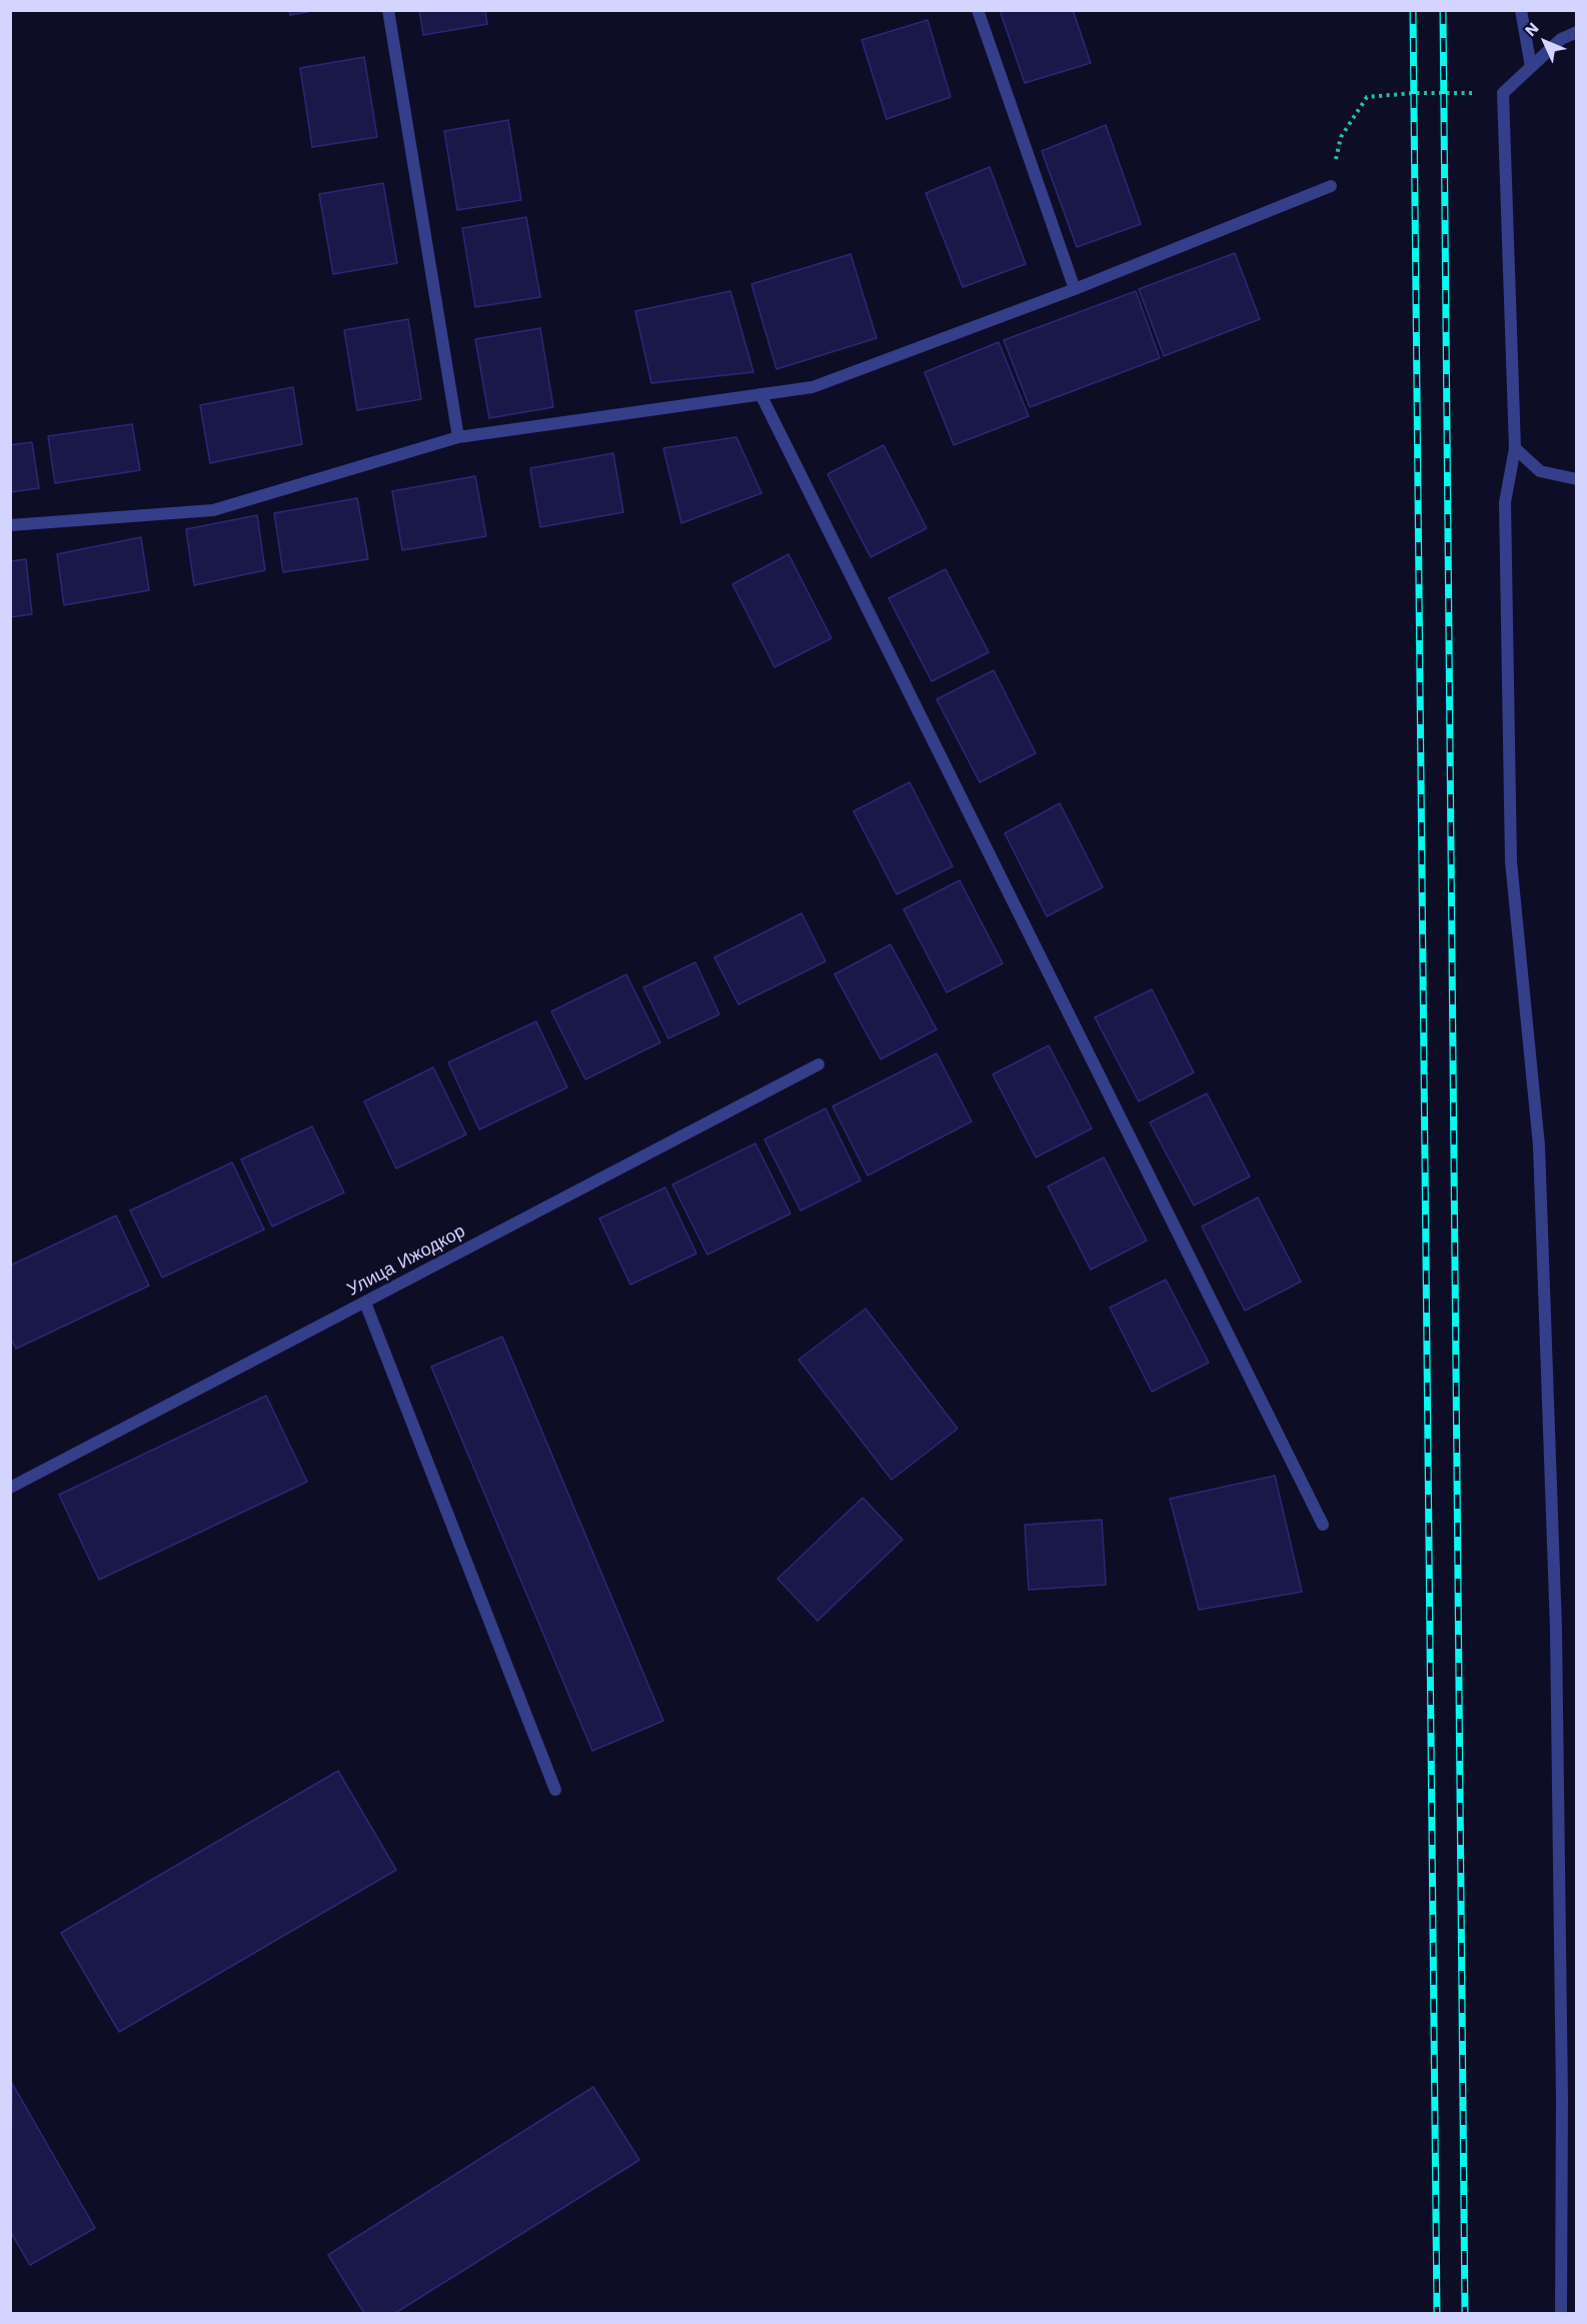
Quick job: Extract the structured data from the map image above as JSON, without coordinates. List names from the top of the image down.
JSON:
{
  "streets": {
    "street": ["Улица Ижодкор"]
  },
  "north": "top left"
}
